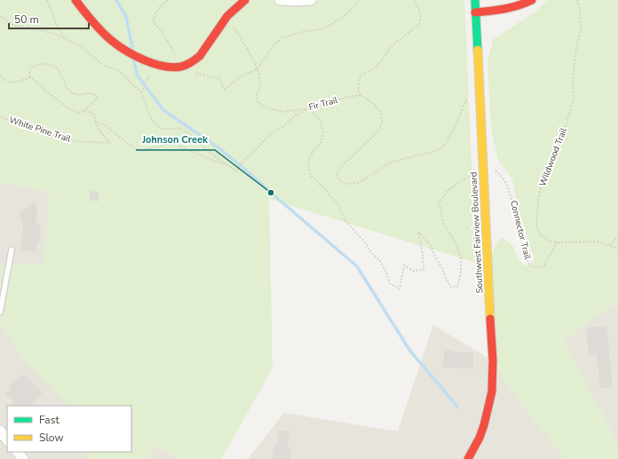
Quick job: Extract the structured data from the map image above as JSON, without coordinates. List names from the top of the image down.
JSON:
{
  "streets": {
    "street": ["Southwest Fairview Boulevard"],
    "path": [
      "Fir Trail",
      "White Pine Trail",
      "Wildwood Trail",
      "Connector Trail"
    ]
  },
  "crossings": [
    ["Wildwood Trail", "Connector Trail"],
    ["Connector Trail", "Southwest Fairview Boulevard"]
  ],
  "places": ["Johnson Creek"],
  "legend": ["Fast", "Slow"],
  "scale_bar": "50 m"
}
